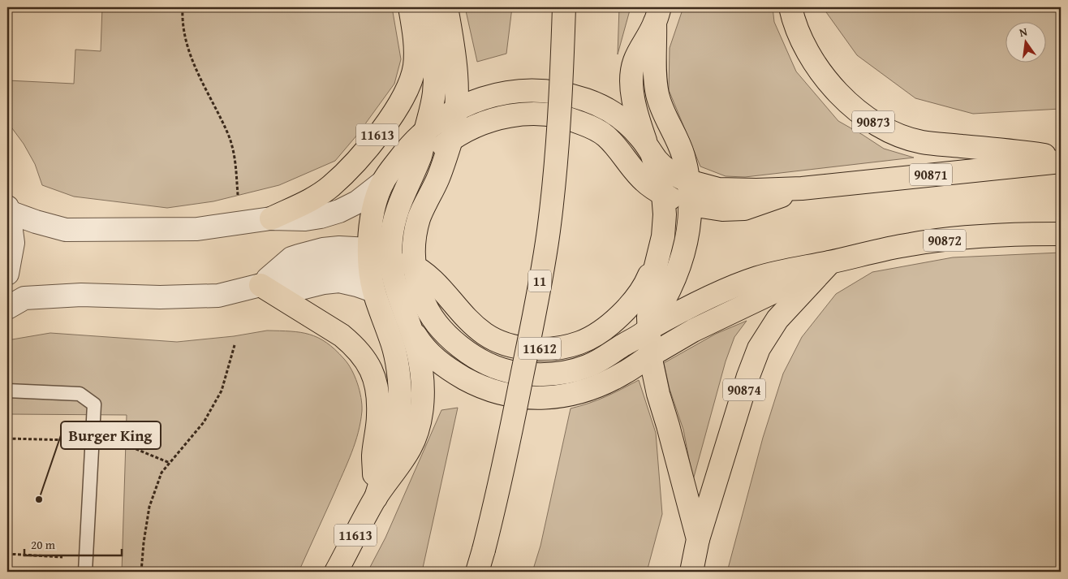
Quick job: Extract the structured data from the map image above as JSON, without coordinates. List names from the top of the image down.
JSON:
{
  "streets": {
    "main road": [
      "90873",
      "11613",
      "90871",
      "90872",
      "11",
      "11612",
      "90874"
    ]
  },
  "crossings": [
    ["11613", "11612"],
    ["90871", "11612"],
    ["90872", "11612"],
    ["90872", "90874"],
    ["11612", "90874"]
  ],
  "places": ["Burger King"],
  "scale_bar": "20 m",
  "north": "top"
}
